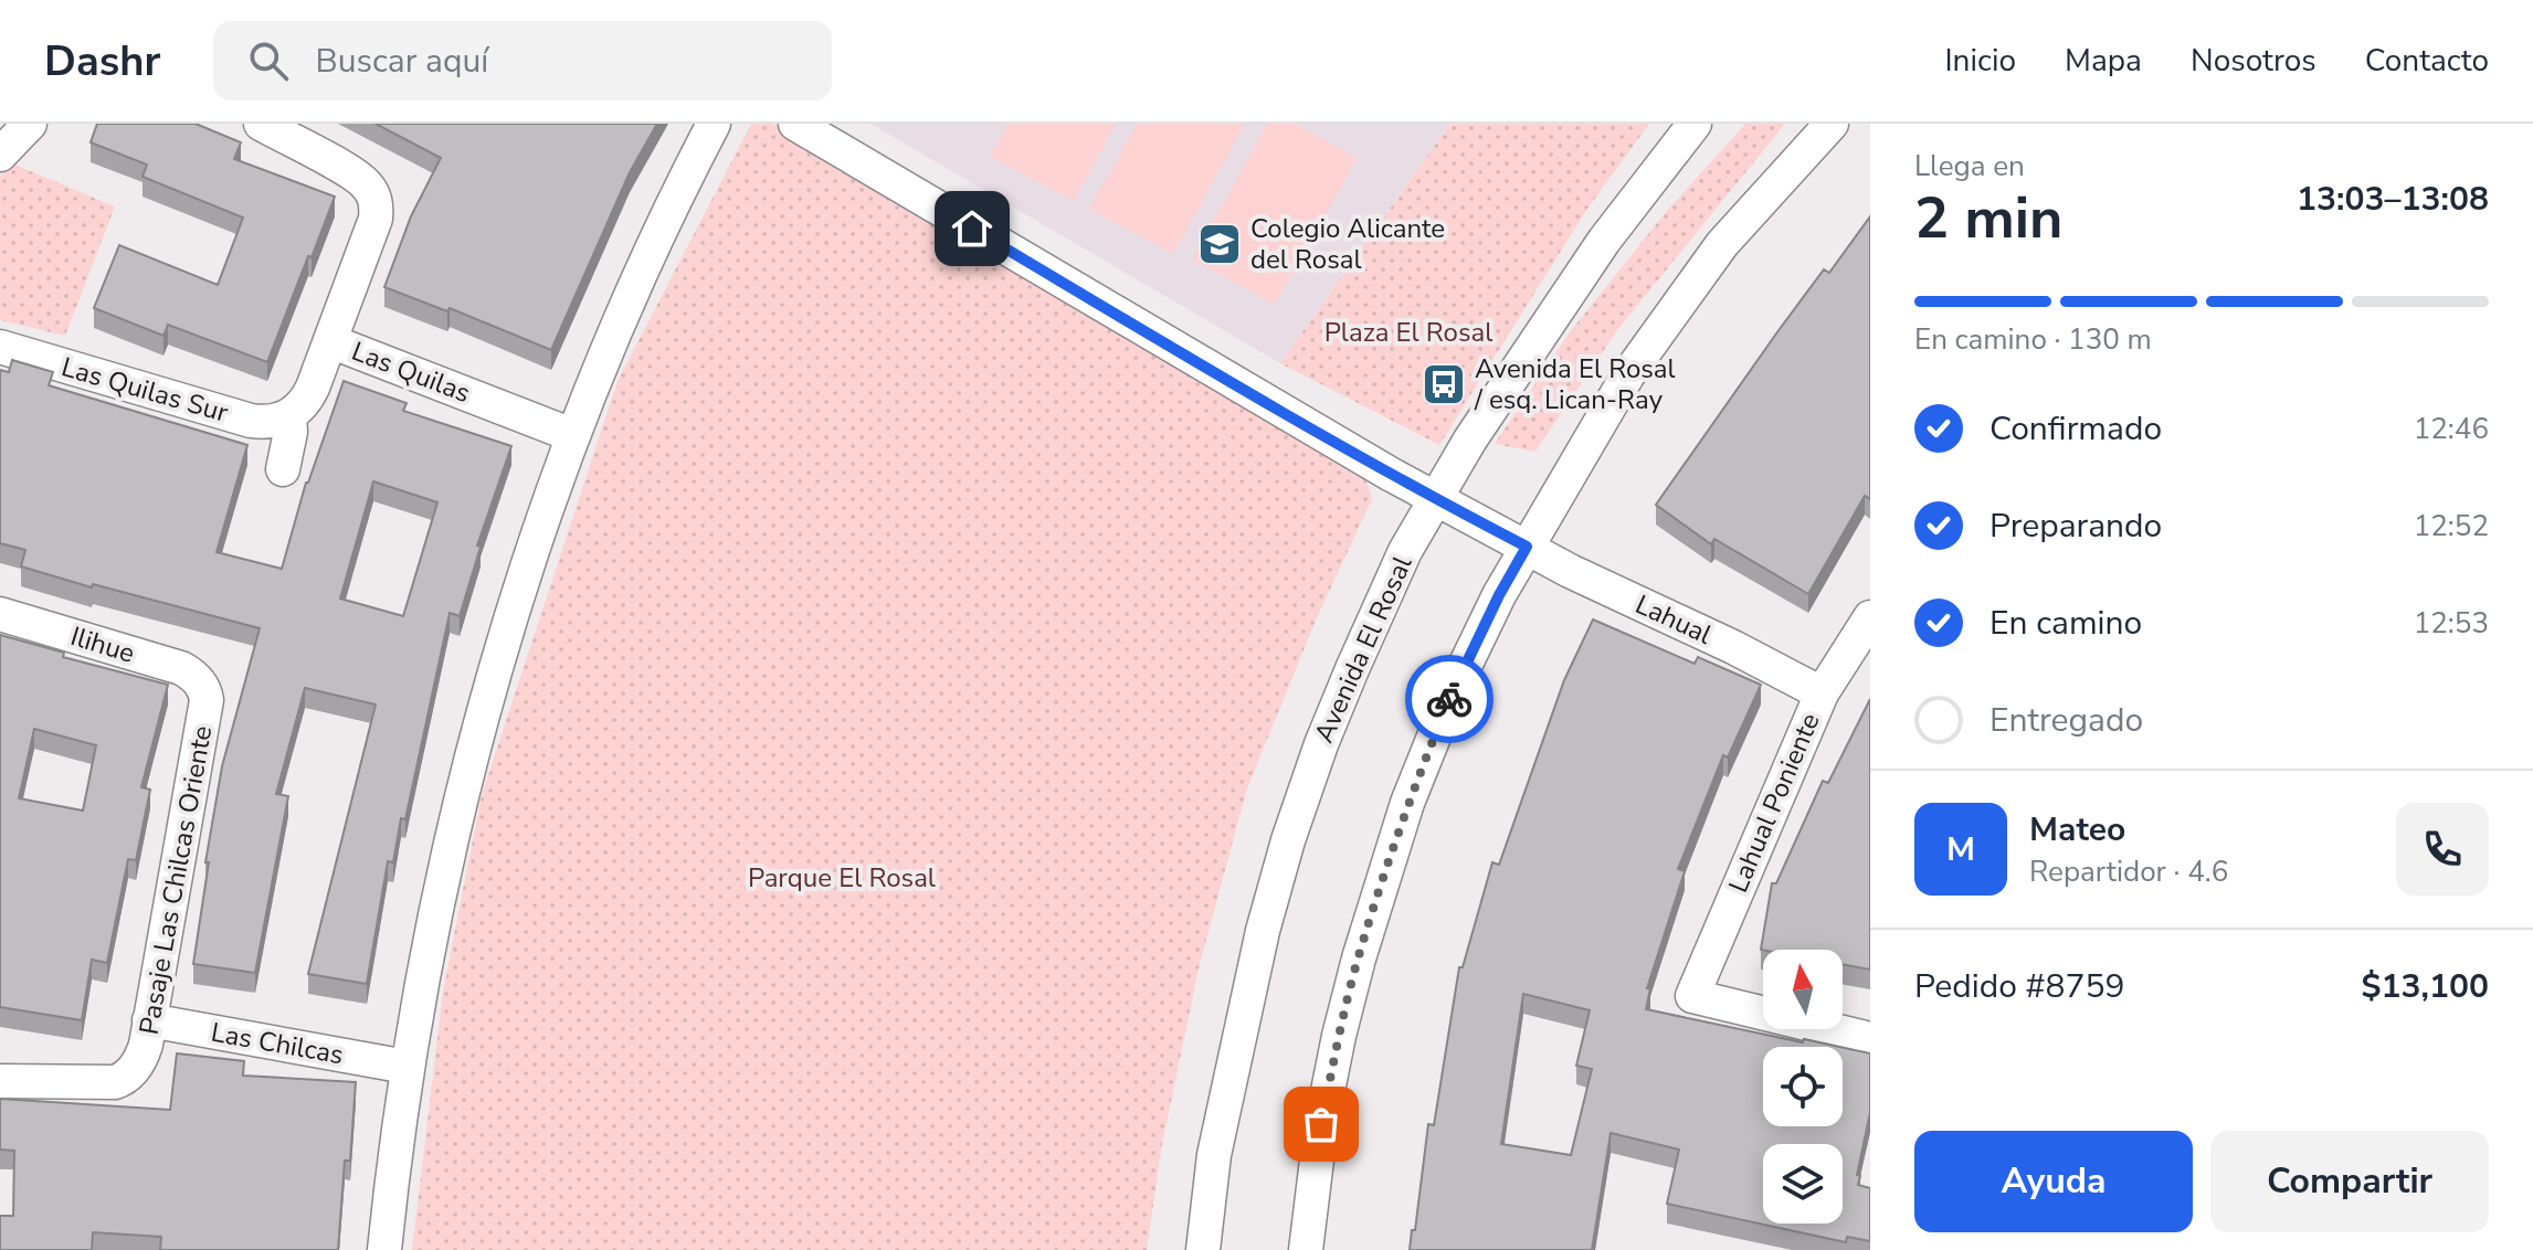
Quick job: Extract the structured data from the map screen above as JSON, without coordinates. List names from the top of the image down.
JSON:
{
  "streets": {
    "street": [
      "Las Quilas",
      "Las Quilas Sur",
      "Lahual",
      "Ilihue",
      "Avenida El Rosal",
      "Lahual Poniente",
      "Pasaje Las Chilcas Oriente",
      "Las Chilcas"
    ]
  },
  "crossings": [
    ["Las Quilas", "Las Quilas Sur"],
    ["Lahual", "Avenida El Rosal"],
    ["Lahual", "Lahual Poniente"],
    ["Ilihue", "Pasaje Las Chilcas Oriente"],
    ["Pasaje Las Chilcas Oriente", "Las Chilcas"]
  ],
  "parks": ["Plaza El Rosal", "Parque El Rosal"],
  "places": {
    "school or university": ["Colegio Alicante del Rosal"],
    "bus stop": ["Avenida El Rosal / esq. Lican-Ray"]
  },
  "north": "top",
  "page": {
    "header": "Dashr",
    "search": "Buscar aquí",
    "nav": [
      "Inicio",
      "Mapa",
      "Nosotros",
      "Contacto"
    ],
    "heading": ["2 min", "Llega en", "13:03–13:08"],
    "panel": [
      "Mateo",
      "Repartidor · 4.6",
      "Pedido #8759",
      "$13,100"
    ],
    "bar": "En camino · 130 m",
    "list": [
      ["Confirmado", "12:46"],
      ["Preparando", "12:52"],
      ["En camino", "12:53"],
      "Entregado"
    ],
    "round": "M",
    "buttons": ["Ayuda", "Compartir"]
  }
}
